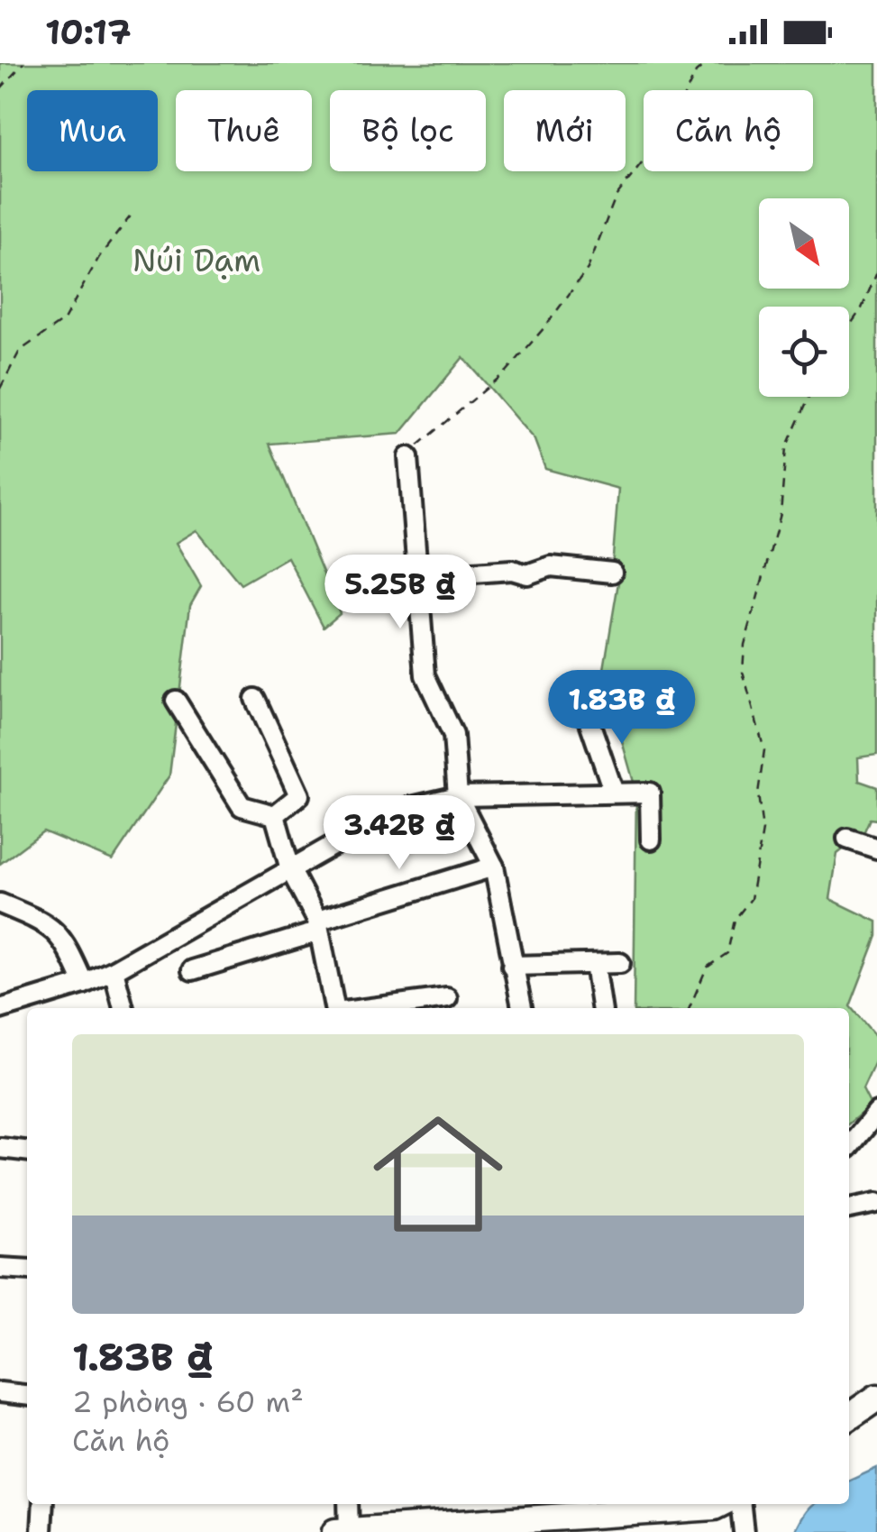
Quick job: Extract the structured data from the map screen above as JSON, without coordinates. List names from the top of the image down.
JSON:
{
  "parks": ["Núi Dạm"],
  "north": "bottom right",
  "page": {
    "status": "10:17",
    "chip": [
      "Mua",
      "Thuê",
      "Bộ lọc",
      "Mới",
      "Căn hộ"
    ],
    "price": ["5.25B ₫", "1.83B ₫", "3.42B ₫"],
    "list": [
      {
        "name": "1.83B ₫",
        "note": "2 phòng · 60 m² · Căn hộ"
      }
    ]
  }
}
